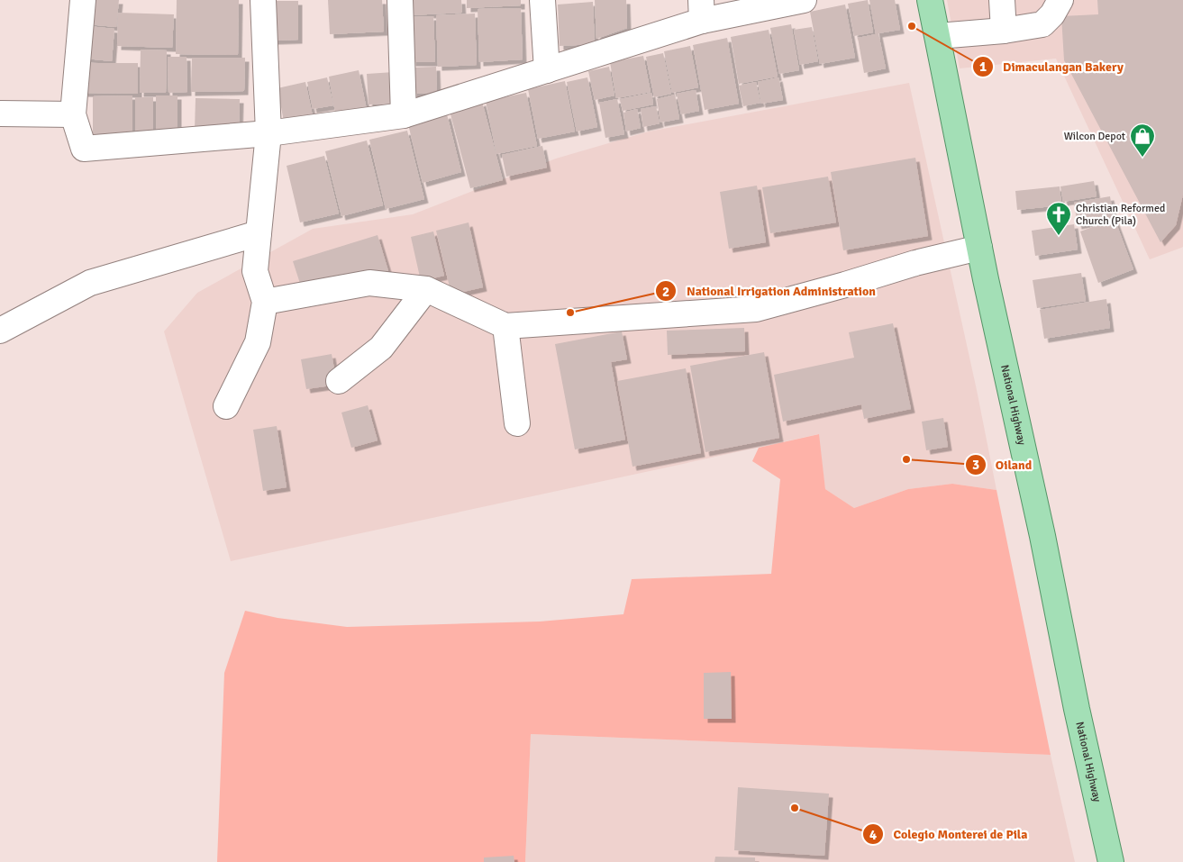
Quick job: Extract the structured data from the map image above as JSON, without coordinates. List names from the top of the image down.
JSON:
{
  "streets": {
    "main road": ["National Highway"]
  },
  "places": {
    "other": [
      "Dimaculangan Bakery",
      "National Irrigation Administration",
      "Oiland",
      "Colegio Monterei de Pila"
    ],
    "shop": ["Wilcon Depot"],
    "church": ["Christian Reformed Church (Pila)"]
  }
}
